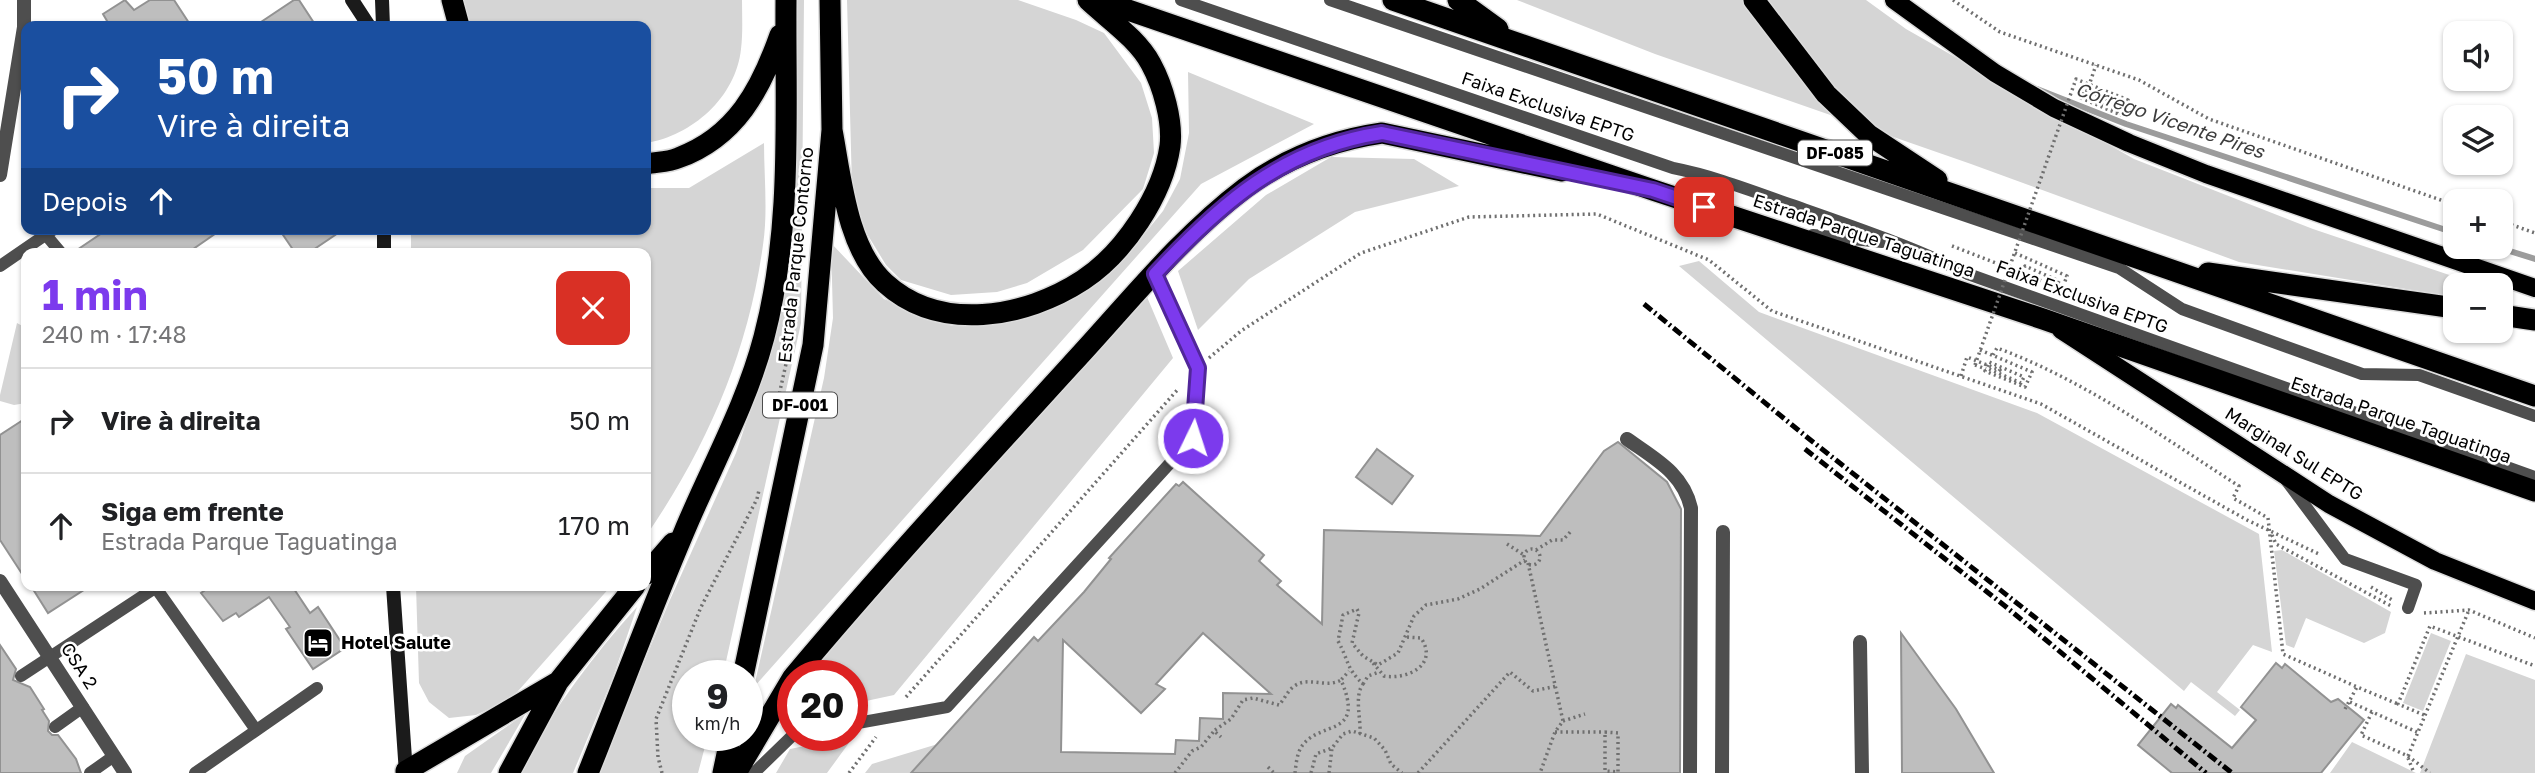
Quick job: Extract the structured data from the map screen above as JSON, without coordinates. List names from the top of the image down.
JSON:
{
  "streets": {
    "highway": [
      "DF-085",
      "Estrada Parque Taguatinga",
      "Estrada Parque Contorno",
      "DF-001"
    ],
    "main road": ["Marginal Sul EPTG"],
    "street": ["CSA 2"],
    "lane": ["Faixa Exclusiva EPTG"]
  },
  "crossings": [
    ["Estrada Parque Taguatinga", "Marginal Sul EPTG"]
  ],
  "water": ["Córrego Vicente Pires"],
  "places": {
    "hotel": ["Hotel Salute"]
  },
  "page": {
    "map_buttons": ["+", "−"],
    "turn": ["50 m", "Vire à direita"],
    "then": "Depois",
    "heading": ["1 min", "240 m · 17:48"],
    "list": [
      {
        "name": "Vire à direita",
        "value": "50 m"
      },
      {
        "name": "Siga em frente",
        "note": "Estrada Parque Taguatinga",
        "value": "170 m"
      }
    ],
    "speed": "9 km/h",
    "limit": "20"
  }
}
